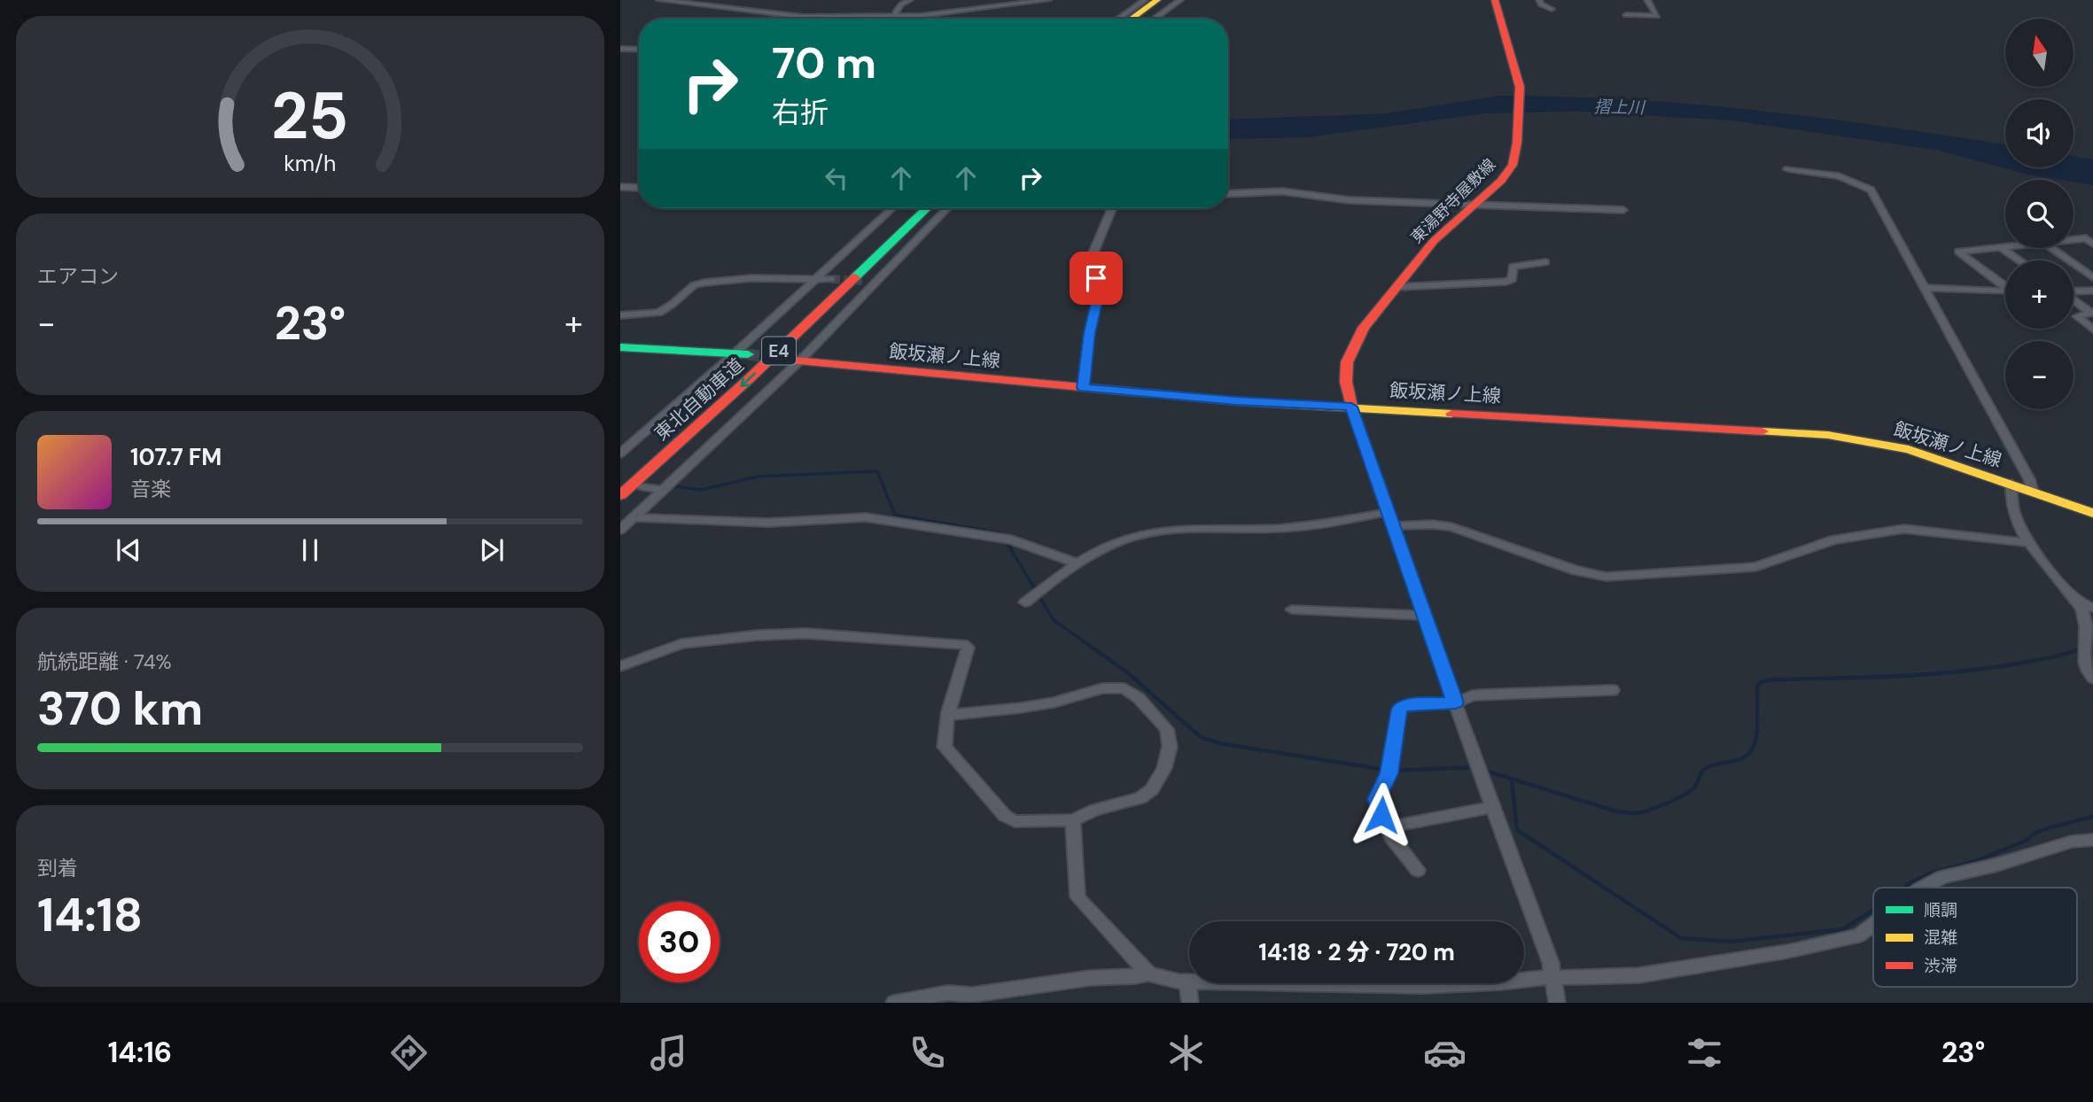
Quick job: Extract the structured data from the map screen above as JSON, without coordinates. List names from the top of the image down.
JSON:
{
  "streets": {
    "main road": [
      "東湯野寺屋敷線",
      "E4",
      "飯坂瀬ノ上線",
      "東北自動車道"
    ]
  },
  "crossings": [
    ["東湯野寺屋敷線", "飯坂瀬ノ上線"]
  ],
  "water": ["摺上川"],
  "legend": ["順調", "混雑", "渋滞"],
  "north": "top",
  "page": {
    "map_buttons": ["+", "−"],
    "turn": ["70 m", "右折"],
    "tile": [
      "エアコン",
      ["航続距離 · 74%", "370 km"],
      ["到着", "14:18"]
    ],
    "heat": ["−", "23°", "+"],
    "song": ["107.7 FM", "音楽"],
    "limit": "30",
    "trip": "14:18 · 2 分 · 720 m",
    "tabs": ["14:16", "23°"],
    "gauge": ["25", "km/h"]
  }
}
